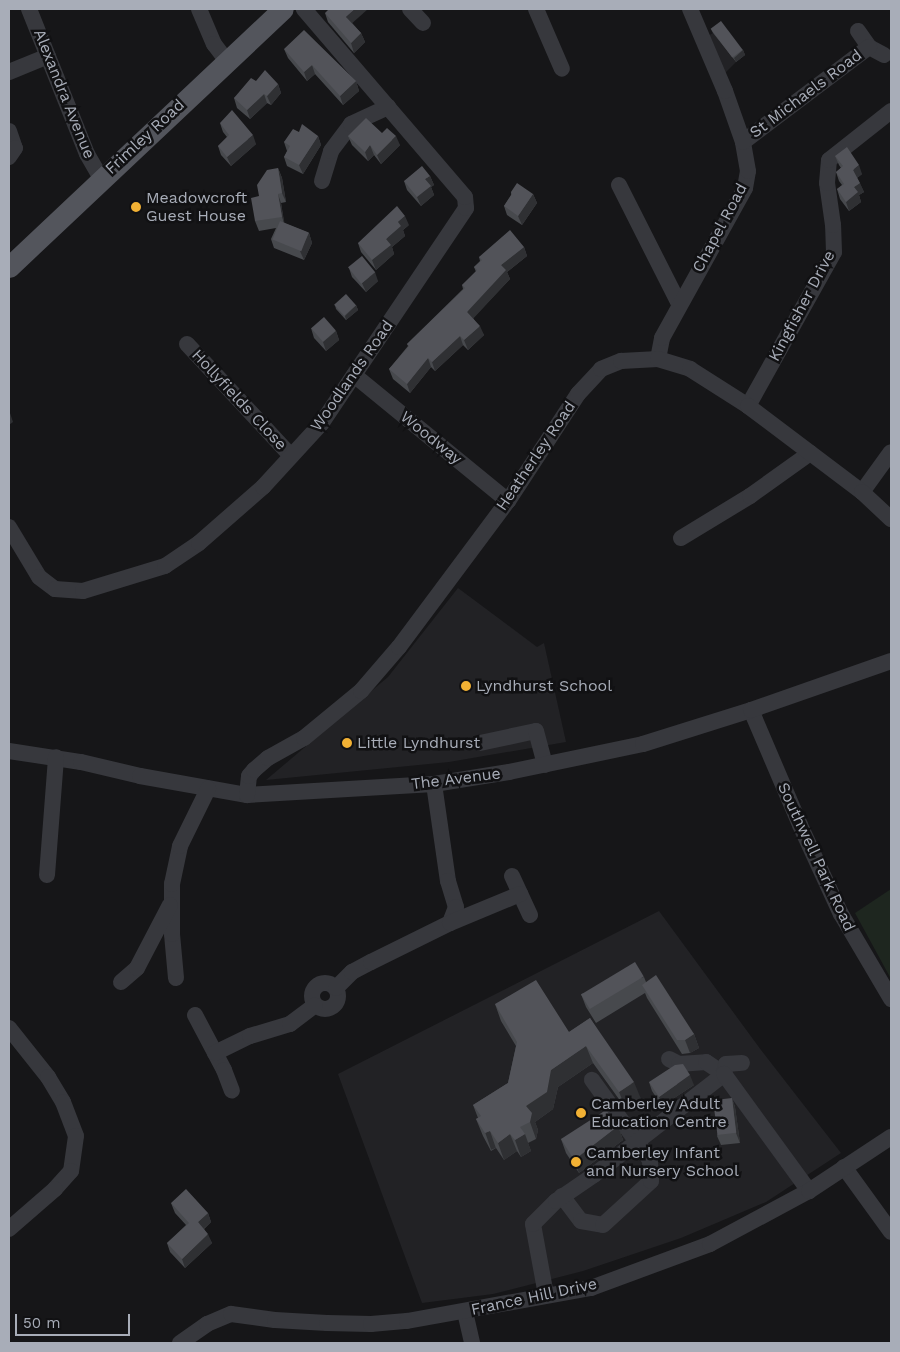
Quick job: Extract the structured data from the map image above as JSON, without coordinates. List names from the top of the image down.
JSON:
{
  "streets": {
    "main road": ["Frimley Road"],
    "street": [
      "Alexandra Avenue",
      "St Michaels Road",
      "Chapel Road",
      "Kingfisher Drive",
      "Woodlands Road",
      "Hollyfields Close",
      "Woodway",
      "Heatherley Road",
      "The Avenue",
      "Southwell Park Road",
      "France Hill Drive"
    ]
  },
  "crossings": [
    ["Alexandra Avenue", "Frimley Road"],
    ["St Michaels Road", "Chapel Road"],
    ["Chapel Road", "Heatherley Road"],
    ["Kingfisher Drive", "Heatherley Road"],
    ["Woodlands Road", "Hollyfields Close"],
    ["Woodlands Road", "Woodway"],
    ["Woodway", "Heatherley Road"],
    ["Heatherley Road", "The Avenue"],
    ["The Avenue", "Southwell Park Road"]
  ],
  "places": [
    "Meadowcroft Guest House",
    "Lyndhurst School",
    "Little Lyndhurst",
    "Camberley Adult Education Centre",
    "Camberley Infant and Nursery School"
  ],
  "scale_bar": "50 m"
}
